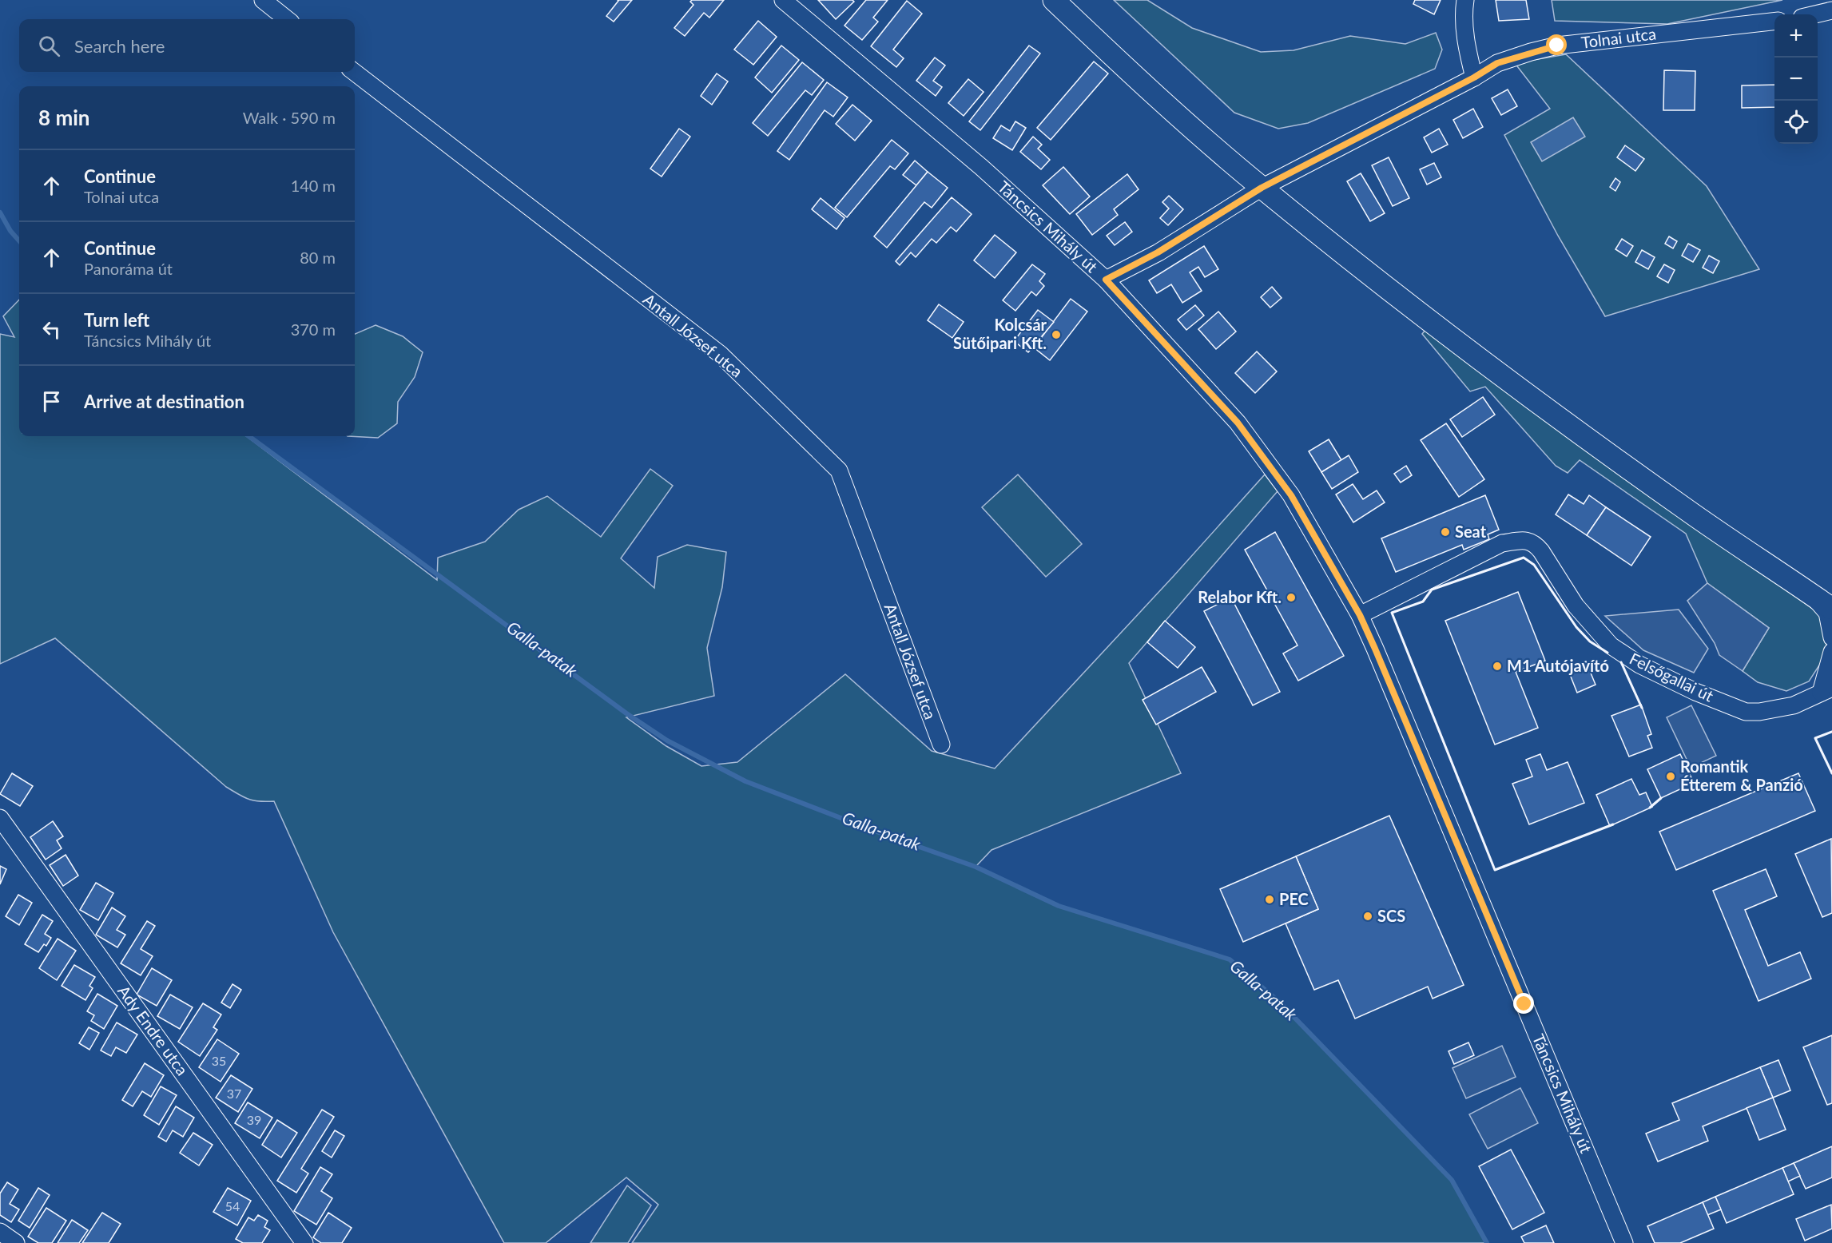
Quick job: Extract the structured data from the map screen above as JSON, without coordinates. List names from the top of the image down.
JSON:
{
  "streets": {
    "street": [
      "Tolnai utca",
      "Táncsics Mihály út",
      "Antall József utca",
      "Felsőgallai út",
      "Ady Endre utca"
    ]
  },
  "crossings": [
    ["Tolnai utca", "Táncsics Mihály út"],
    ["Táncsics Mihály út", "Felsőgallai út"]
  ],
  "water": ["Galla-patak"],
  "places": [
    "Kolcsár Sütőipari Kft.",
    "Seat",
    "Relabor Kft.",
    "M1 Autójavító",
    "Romantik Étterem & Panzió",
    "PEC",
    "SCS"
  ],
  "house_numbers": [
    "35",
    "37",
    "39",
    "54"
  ],
  "page": {
    "map_buttons": ["+", "−"],
    "search": "Search here",
    "heading": ["8 min", "Walk · 590 m"],
    "list": [
      ["Continue", "Tolnai utca", "140 m"],
      ["Continue", "Panoráma út", "80 m"],
      ["Turn left", "Táncsics Mihály út", "370 m"],
      "Arrive at destination"
    ]
  }
}
